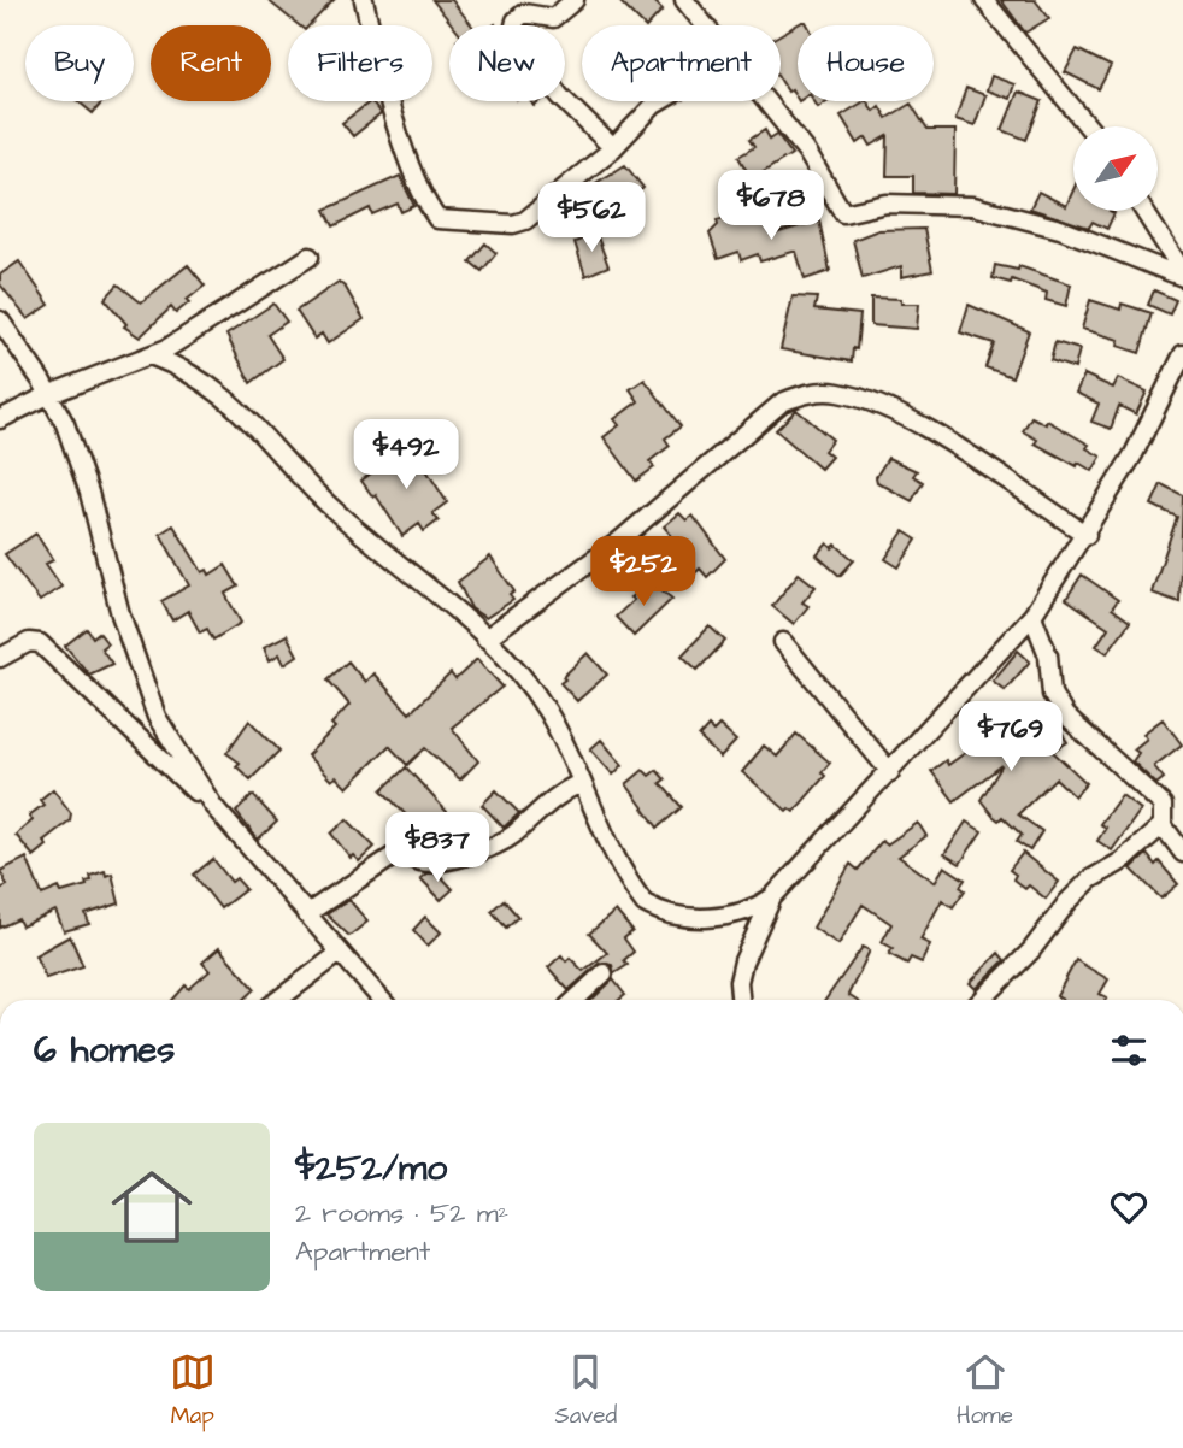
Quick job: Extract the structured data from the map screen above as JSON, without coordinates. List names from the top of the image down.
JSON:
{
  "north": "top right",
  "page": {
    "chip": [
      "Buy",
      "Rent",
      "Filters",
      "New",
      "Apartment",
      "House"
    ],
    "price": [
      "$678",
      "$562",
      "$492",
      "$252",
      "$769",
      "$837"
    ],
    "heading": "6 homes",
    "list": [
      {
        "name": "$252/mo",
        "note": "2 rooms · 52 m² · Apartment"
      }
    ],
    "tabs": ["Map", "Saved", "Home"]
  }
}
